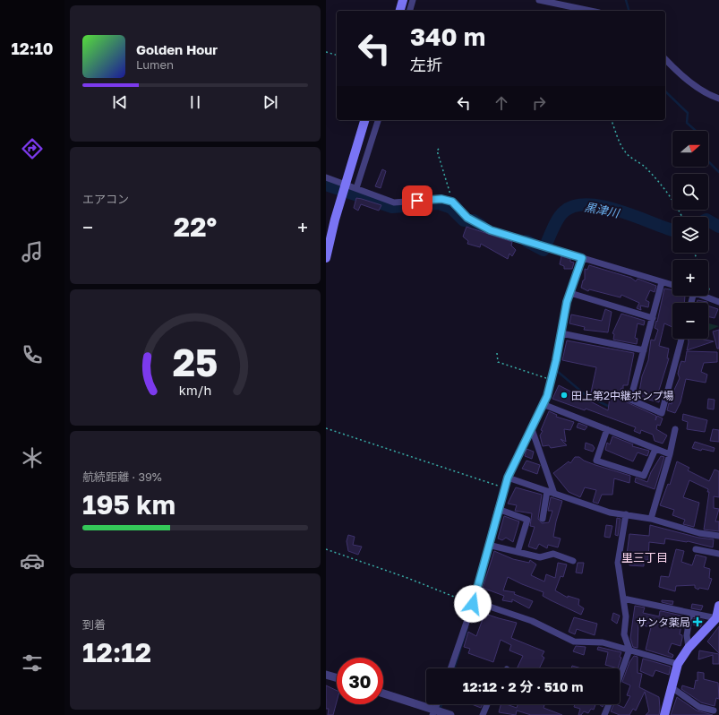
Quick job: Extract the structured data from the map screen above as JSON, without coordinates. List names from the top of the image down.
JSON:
{
  "districts": ["里三丁目"],
  "water": ["黒津川"],
  "places": {
    "other": ["田上第2中継ポンプ場"],
    "health": ["サンタ薬局"]
  },
  "north": "right",
  "page": {
    "tabs": "12:10",
    "turn": ["340 m", "左折"],
    "song": ["Golden Hour", "Lumen"],
    "map_buttons": ["+", "−"],
    "tile": [
      "エアコン",
      ["航続距離 · 39%", "195 km"],
      ["到着", "12:12"]
    ],
    "heat": ["−", "22°", "+"],
    "limit": "30",
    "trip": "12:12 · 2 分 · 510 m",
    "gauge": ["25", "km/h"]
  }
}
